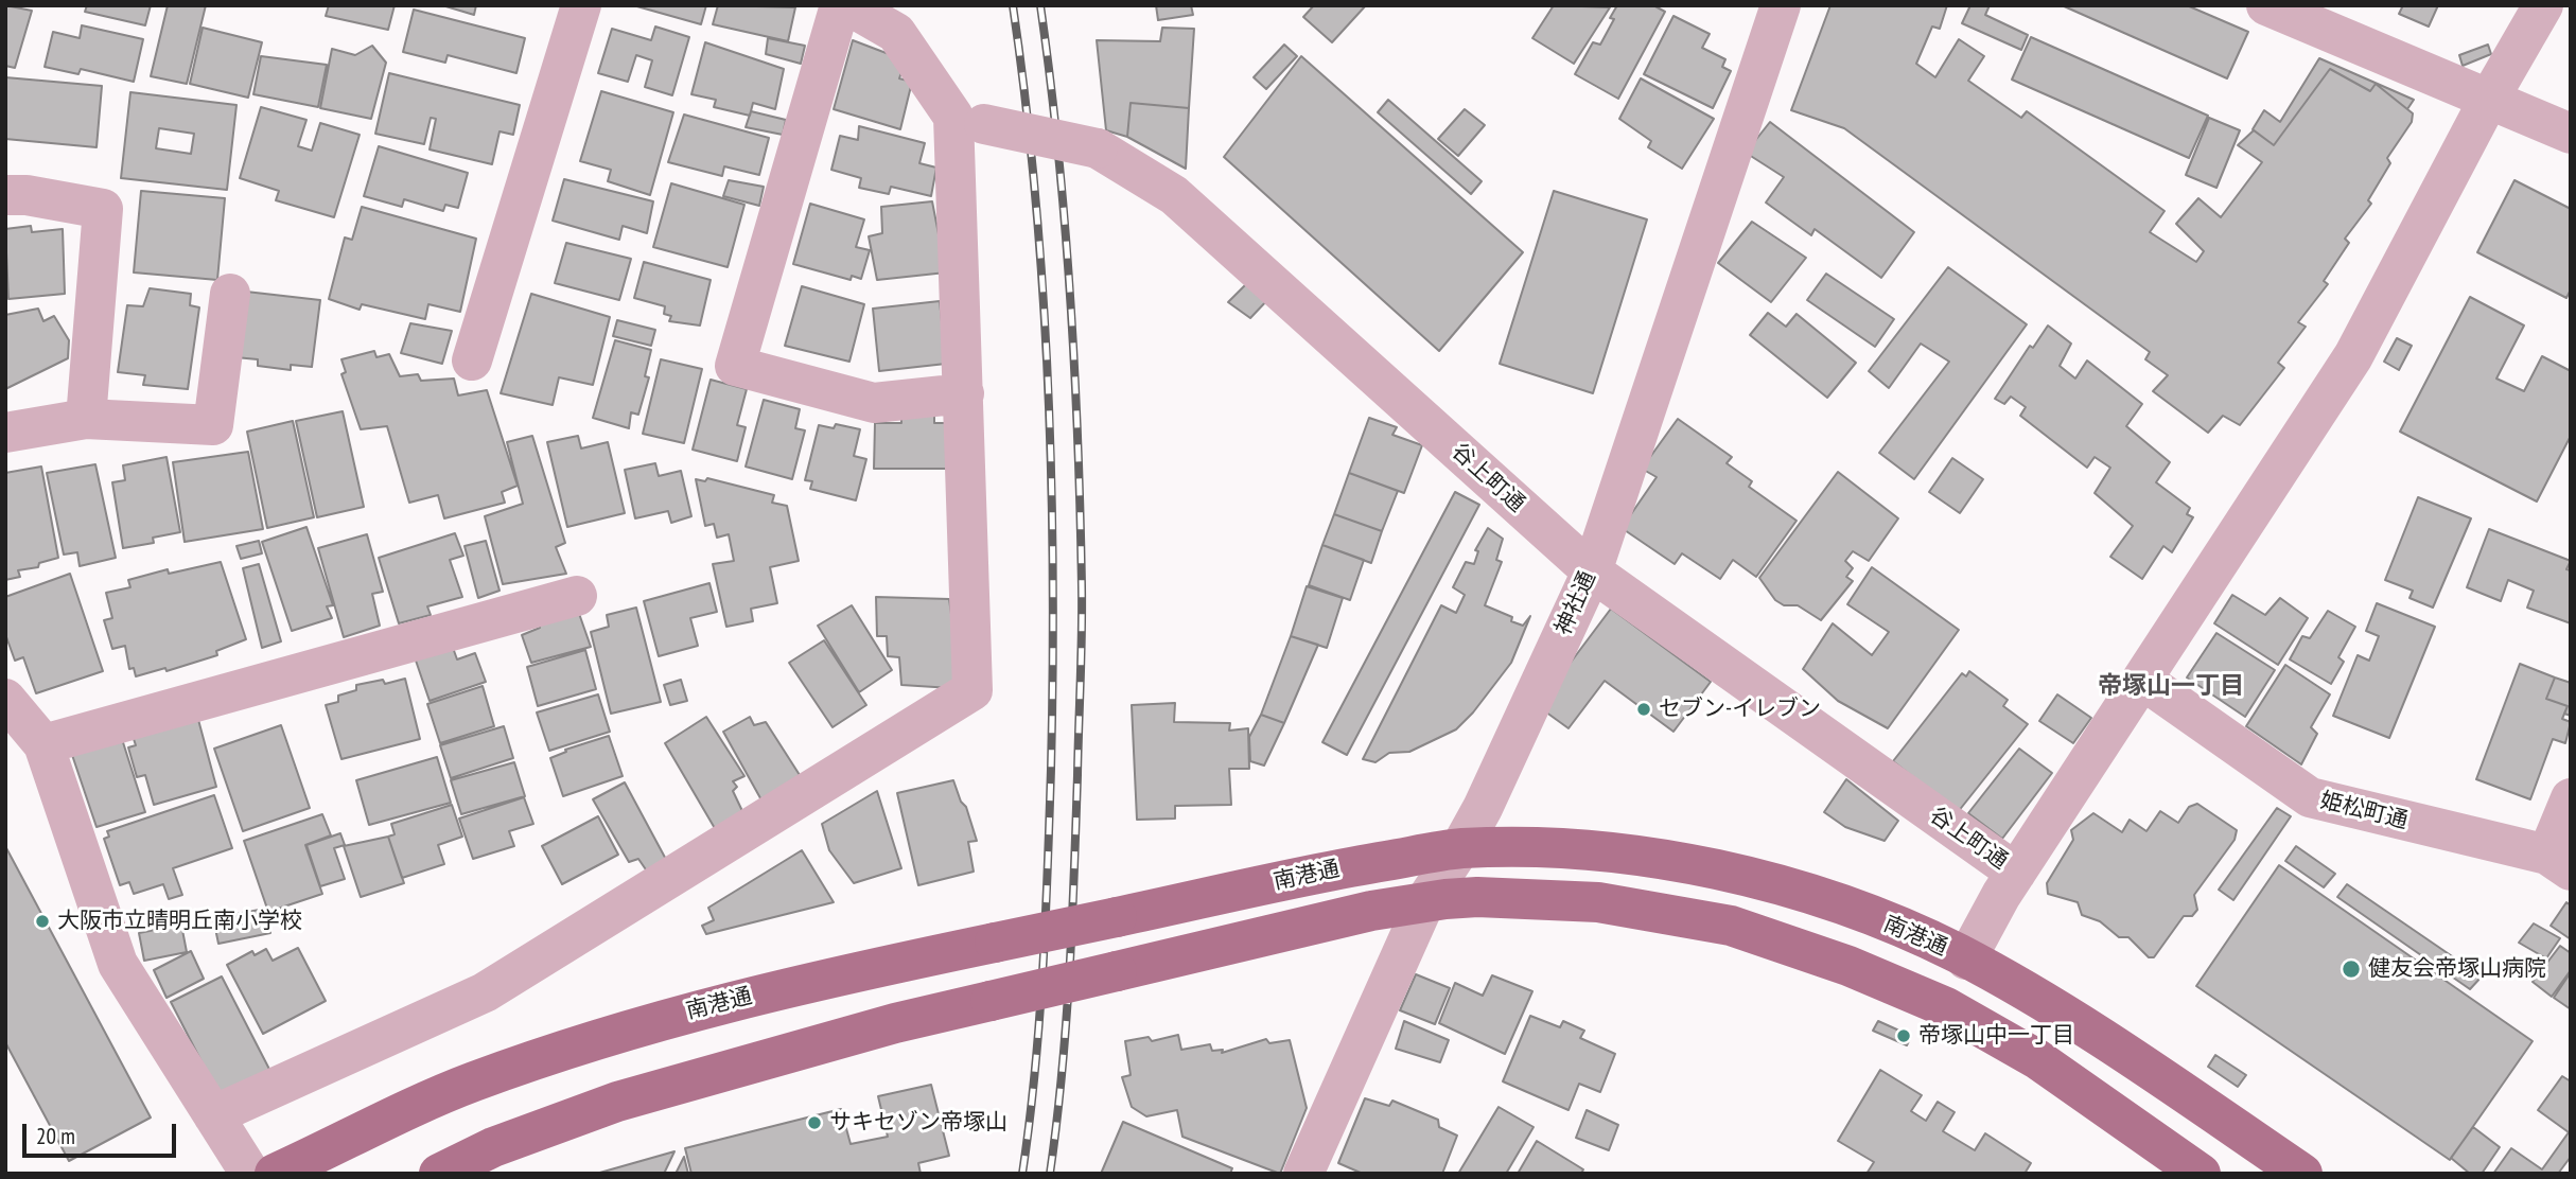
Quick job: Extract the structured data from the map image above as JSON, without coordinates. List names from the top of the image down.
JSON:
{
  "streets": {
    "main road": ["南港通"],
    "street": ["谷上町通", "神社通", "姫松町通"]
  },
  "crossings": [
    ["谷上町通", "神社通"],
    ["神社通", "南港通"]
  ],
  "districts": ["帝塚山一丁目"],
  "places": [
    "セブン-イレブン",
    "大阪市立晴明丘南小学校",
    "健友会帝塚山病院",
    "帝塚山中一丁目",
    "サキセゾン帝塚山"
  ],
  "scale_bar": "20 m"
}
